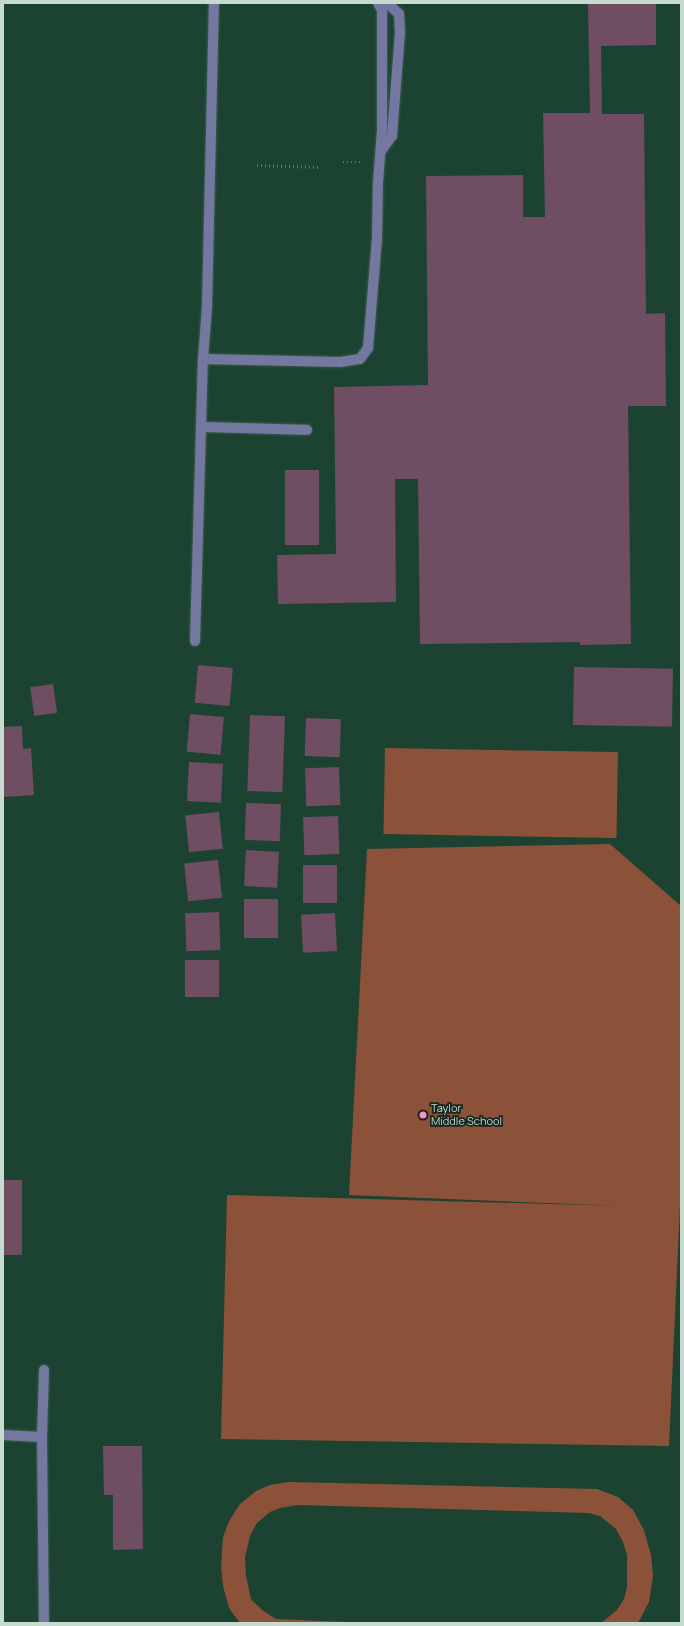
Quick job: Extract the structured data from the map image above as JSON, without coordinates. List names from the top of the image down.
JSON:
{
  "places": ["Taylor Middle School"]
}
